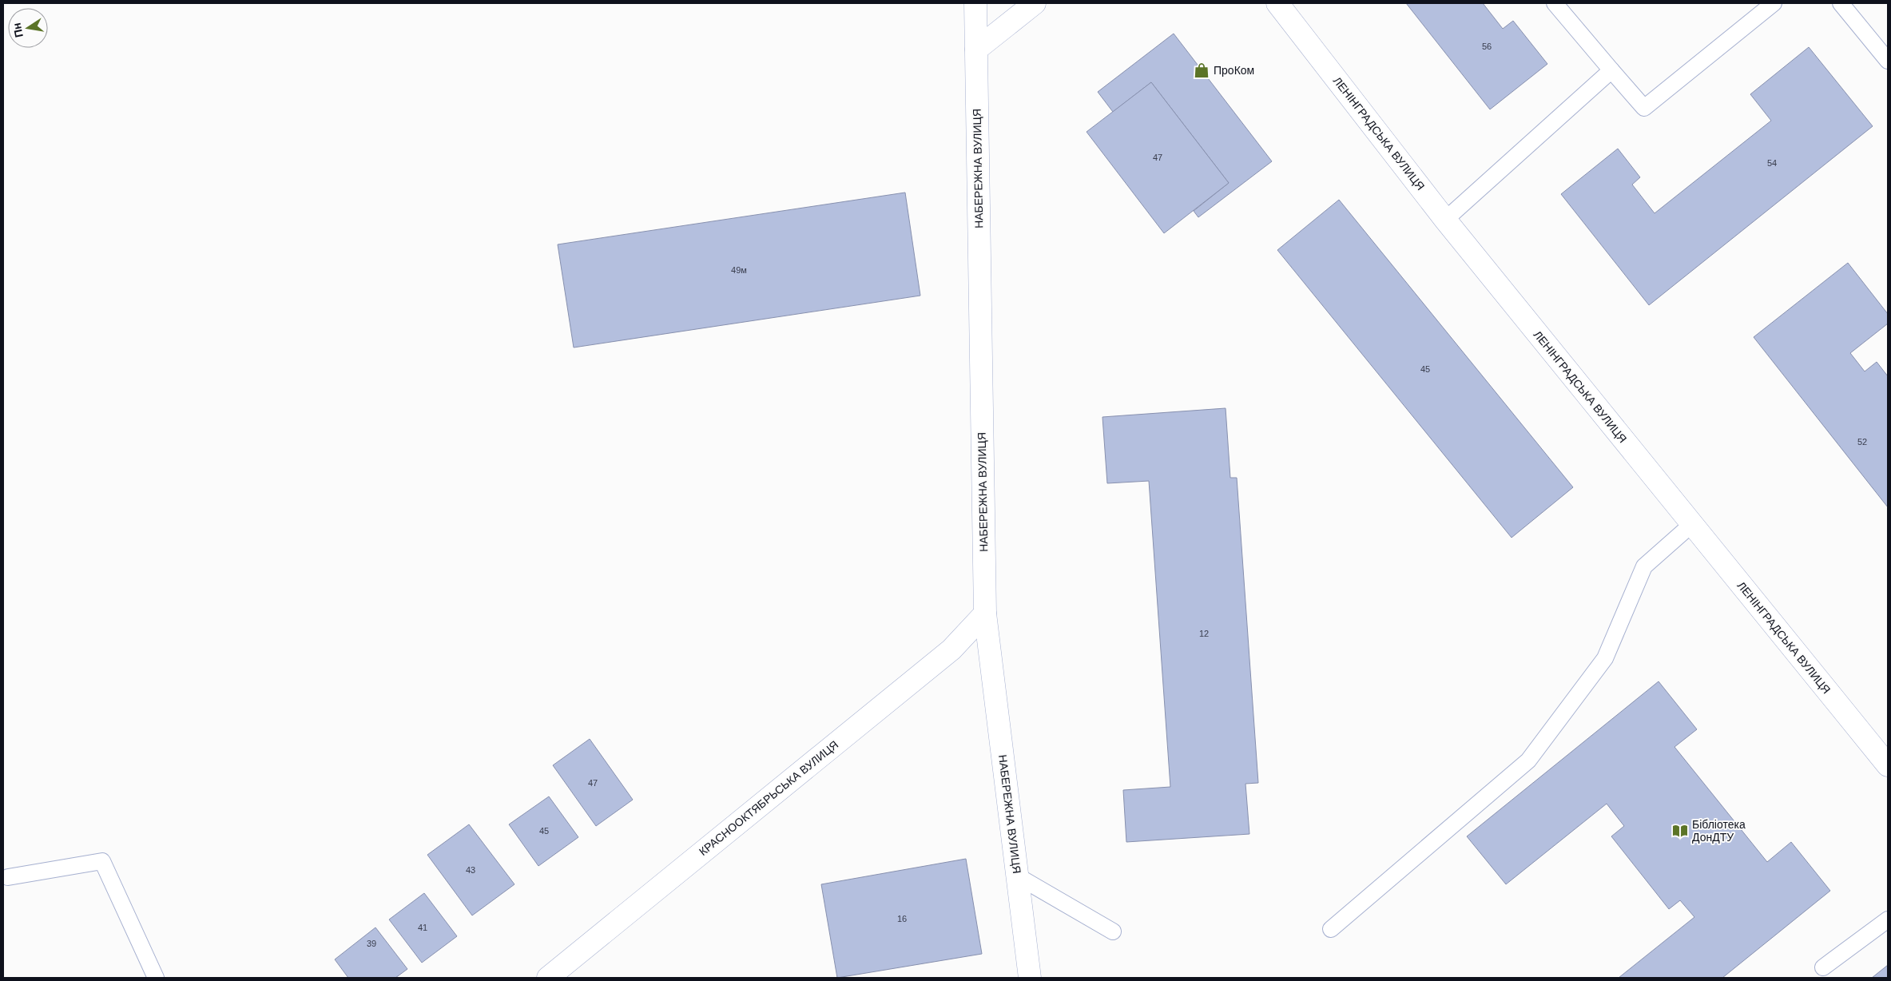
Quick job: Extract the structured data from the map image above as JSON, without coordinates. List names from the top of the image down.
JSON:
{
  "streets": {
    "street": ["ЛЕНІНГРАДСЬКА ВУЛИЦЯ", "НАБЕРЕЖНА ВУЛИЦЯ", "КРАСНООКТЯБРЬСЬКА ВУЛИЦЯ"]
  },
  "crossings": [
    ["НАБЕРЕЖНА ВУЛИЦЯ", "КРАСНООКТЯБРЬСЬКА ВУЛИЦЯ"]
  ],
  "places": {
    "shop": ["ПроКом"],
    "library": ["Бібліотека ДонДТУ"]
  },
  "house_numbers": [
    "56",
    "47",
    "54",
    "49м",
    "45",
    "52",
    "12",
    "47",
    "45",
    "43",
    "16",
    "41",
    "39"
  ],
  "north": "left"
}
